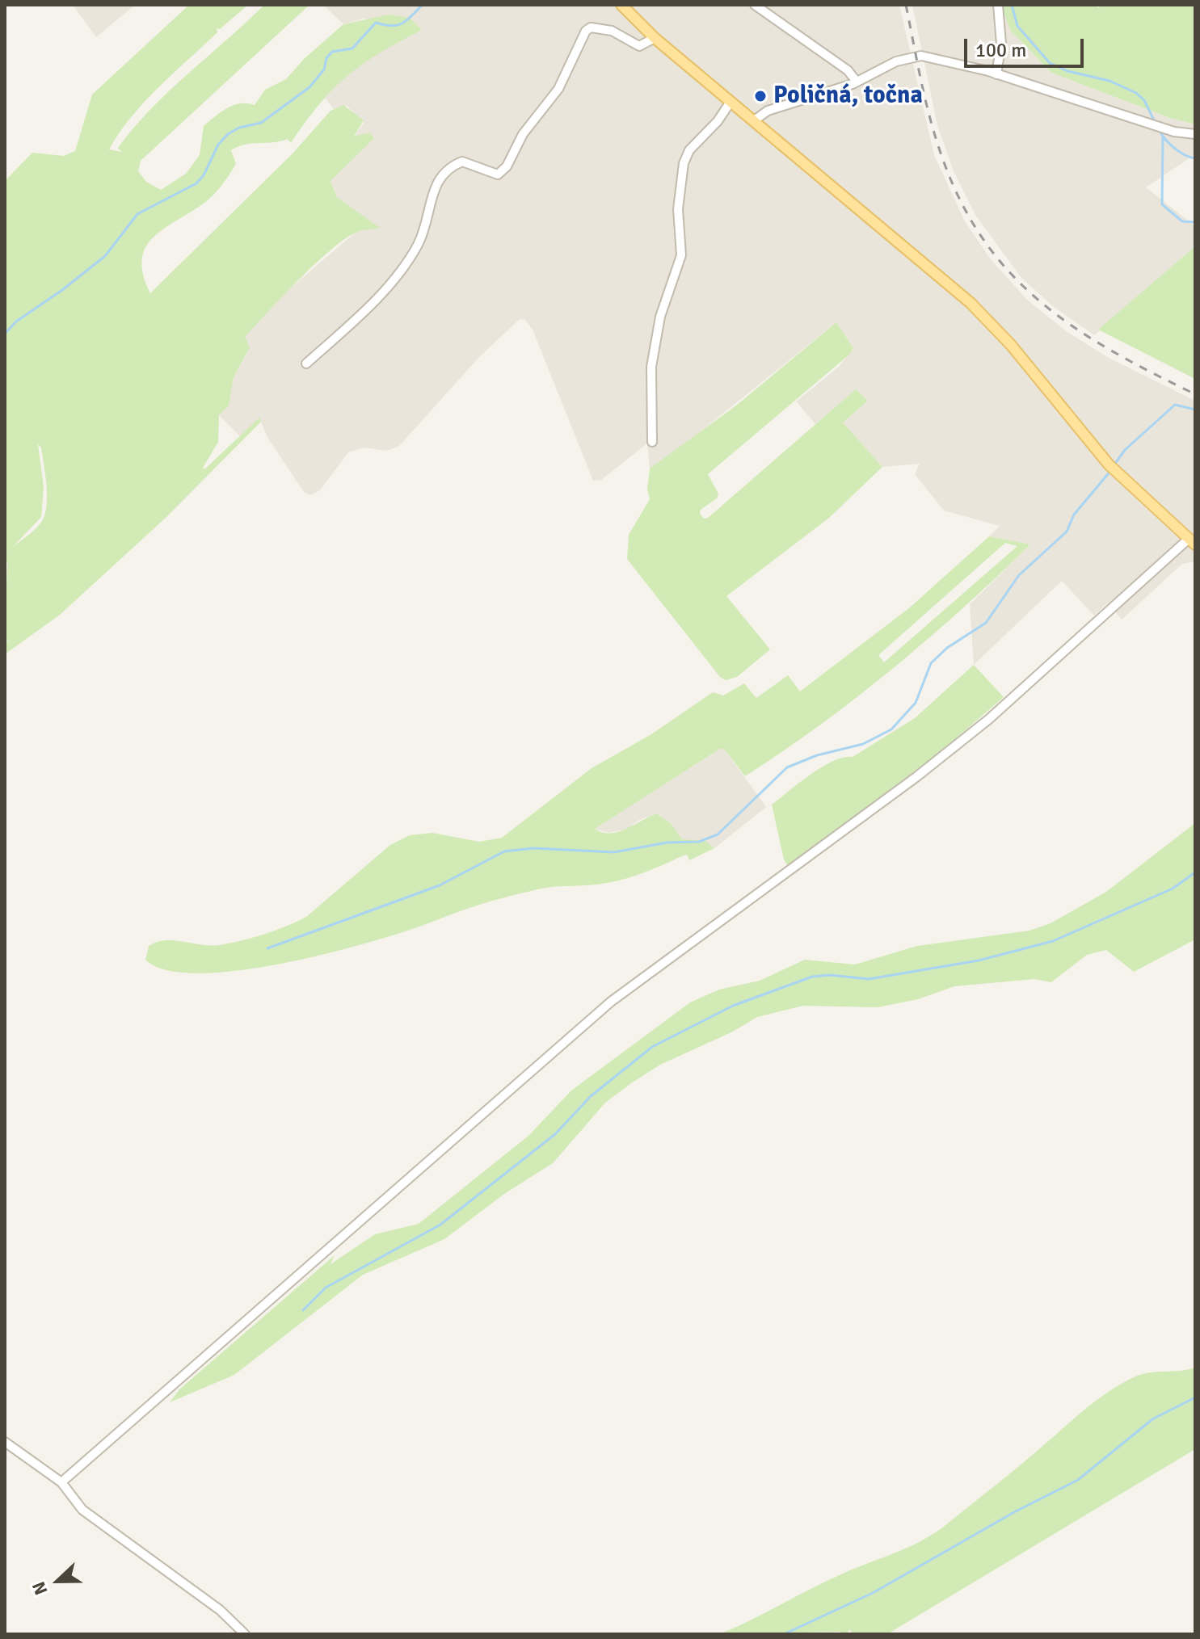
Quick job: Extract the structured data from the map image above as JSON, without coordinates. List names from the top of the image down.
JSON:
{
  "places": ["Poličná, točna"],
  "scale_bar": "100 m",
  "north": "left"
}
